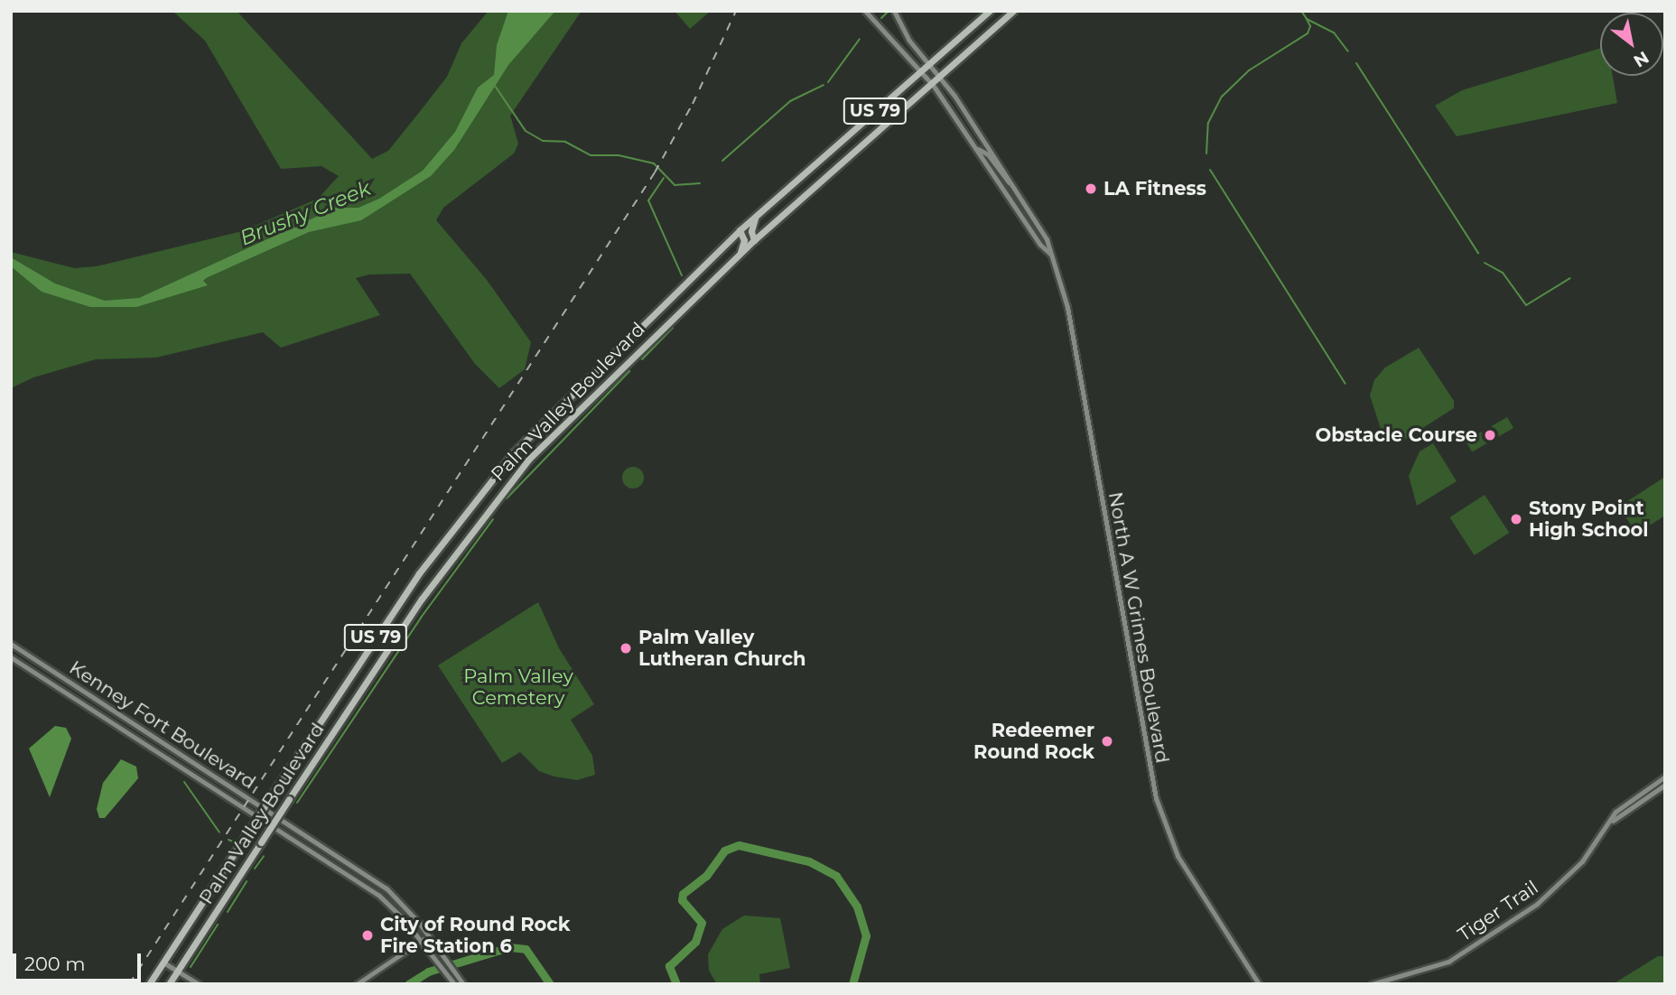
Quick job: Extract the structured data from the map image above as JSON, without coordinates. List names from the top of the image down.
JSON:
{
  "streets": {
    "highway": ["US 79", "Palm Valley Boulevard"],
    "main road": ["North A W Grimes Boulevard", "Kenney Fort Boulevard", "Tiger Trail"]
  },
  "crossings": [
    ["Palm Valley Boulevard", "North A W Grimes Boulevard"]
  ],
  "water": ["Brushy Creek"],
  "parks": ["Palm Valley Cemetery"],
  "places": [
    "LA Fitness",
    "Obstacle Course",
    "Stony Point High School",
    "Palm Valley Lutheran Church",
    "Redeemer Round Rock",
    "City of Round Rock Fire Station 6"
  ],
  "scale_bar": "200 m",
  "north": "bottom right"
}
